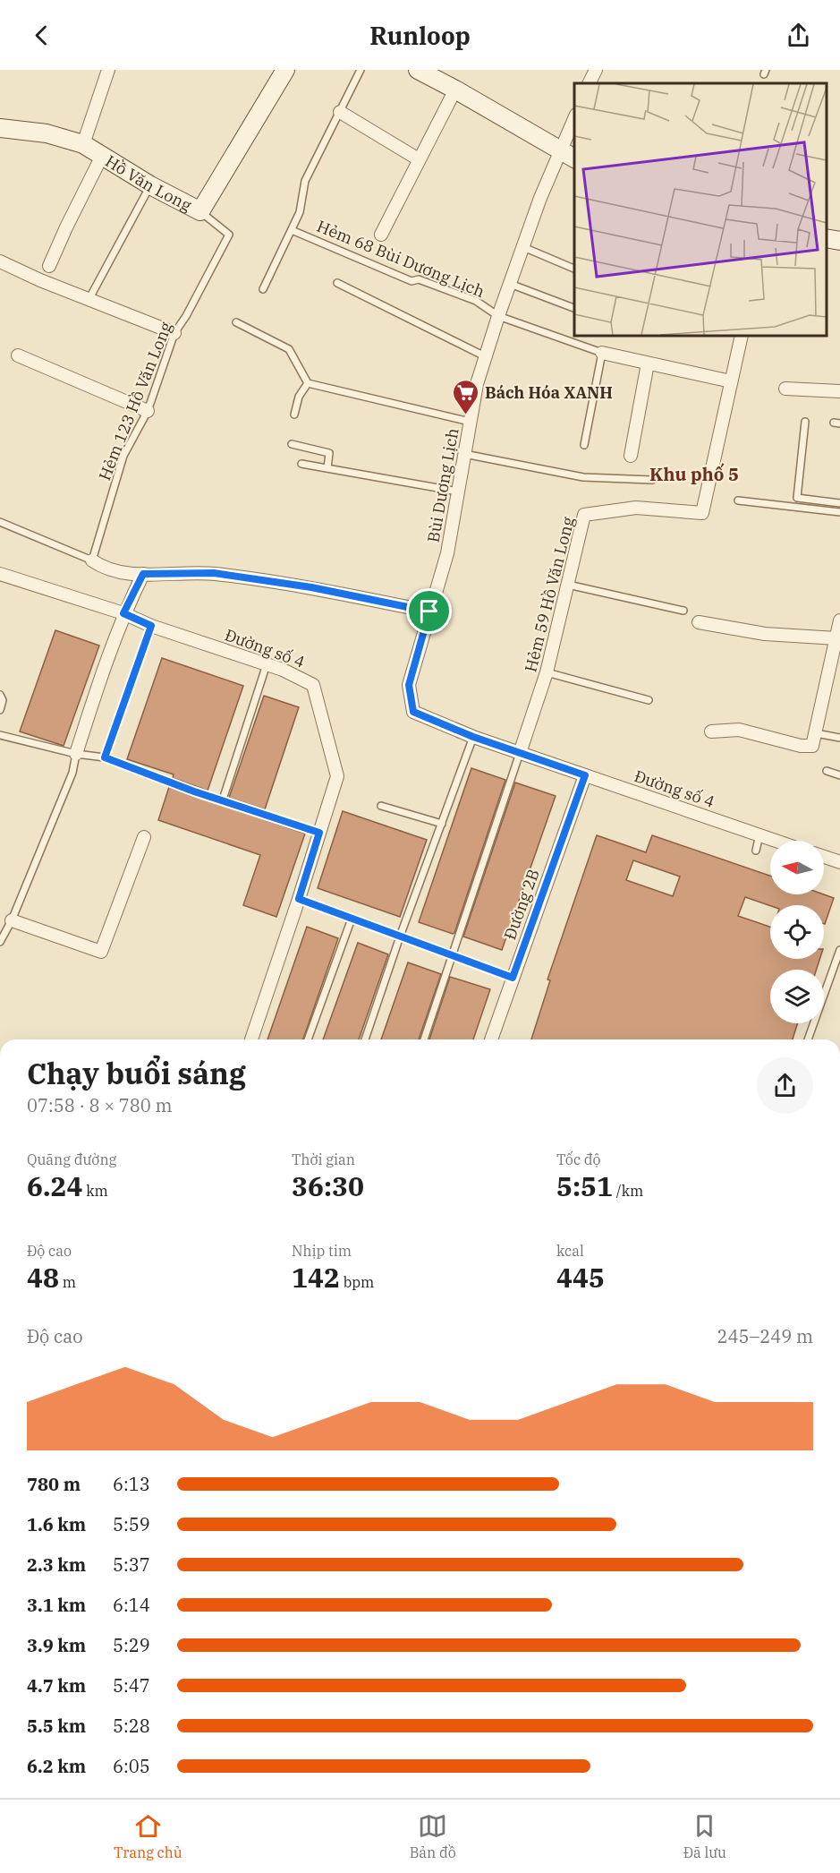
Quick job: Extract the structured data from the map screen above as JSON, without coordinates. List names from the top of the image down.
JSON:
{
  "streets": {
    "street": [
      "Hồ Văn Long",
      "Bùi Dương Lịch",
      "Hẻm 59 Hồ Văn Long",
      "Đường số 4",
      "Đường 2B"
    ],
    "lane": ["Hẻm 68 Bùi Dương Lịch", "Hẻm 123 Hồ Văn Long"]
  },
  "crossings": [
    ["Hồ Văn Long", "Hẻm 123 Hồ Văn Long"],
    ["Hẻm 68 Bùi Dương Lịch", "Bùi Dương Lịch"],
    ["Bùi Dương Lịch", "Đường số 4"],
    ["Hẻm 59 Hồ Văn Long", "Đường số 4"],
    ["Đường số 4", "Đường 2B"]
  ],
  "districts": ["Khu phố 5"],
  "places": {
    "supermarket": ["Bách Hóa XANH"]
  },
  "north": "left",
  "page": {
    "header": "Runloop",
    "heading": ["Chạy buổi sáng", "07:58 · 8 × 780 m"],
    "stats": [
      ["Quãng đường", "6.24 km"],
      ["Thời gian", "36:30"],
      ["Tốc độ", "5:51 /km"],
      ["Độ cao", "48 m"],
      ["Nhịp tim", "142 bpm"],
      ["kcal", "445"]
    ],
    "chart": ["Độ cao", "245–249 m"],
    "list": [
      {
        "name": "780 m",
        "note": "6:13"
      },
      {
        "name": "1.6 km",
        "note": "5:59"
      },
      {
        "name": "2.3 km",
        "note": "5:37"
      },
      {
        "name": "3.1 km",
        "note": "6:14"
      },
      {
        "name": "3.9 km",
        "note": "5:29"
      },
      {
        "name": "4.7 km",
        "note": "5:47"
      },
      {
        "name": "5.5 km",
        "note": "5:28"
      },
      {
        "name": "6.2 km",
        "note": "6:05"
      }
    ],
    "tabs": ["Trang chủ", "Bản đồ", "Đã lưu"]
  }
}
